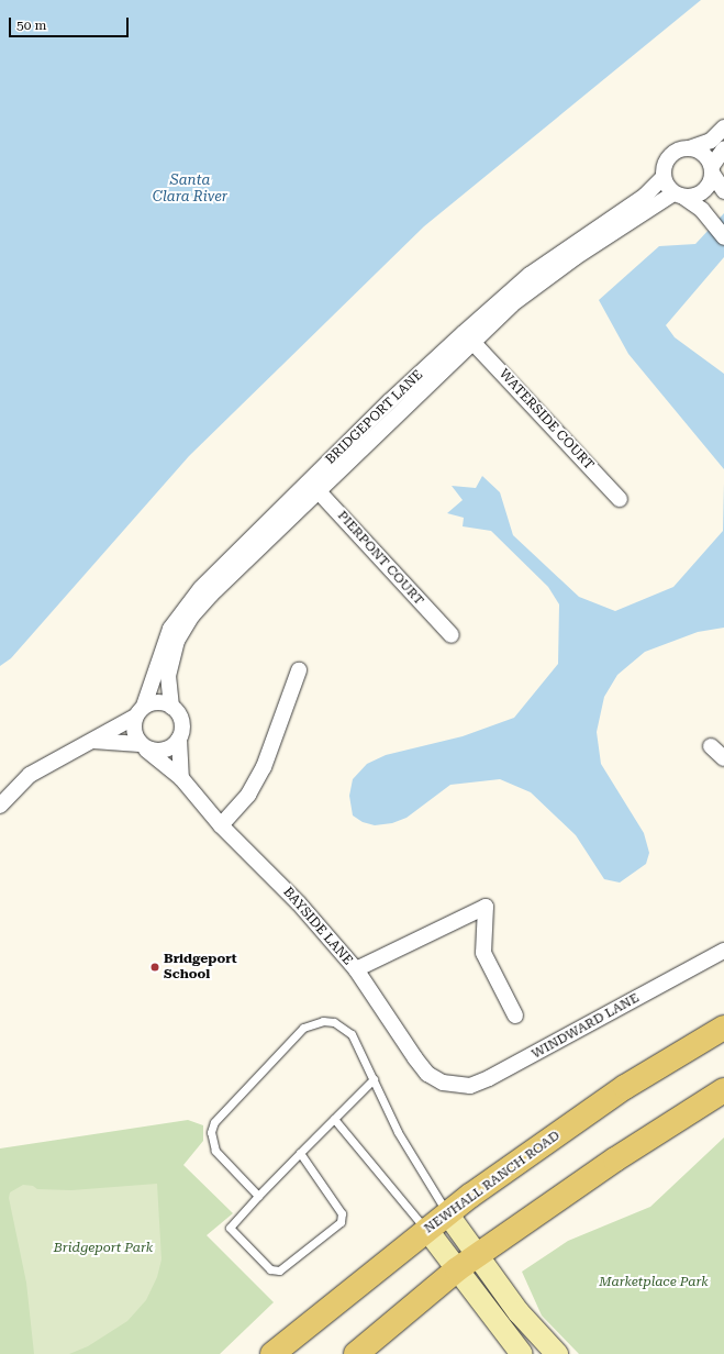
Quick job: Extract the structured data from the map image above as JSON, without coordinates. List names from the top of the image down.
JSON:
{
  "streets": {
    "main road": ["NEWHALL RANCH ROAD"],
    "street": [
      "BRIDGEPORT LANE",
      "WATERSIDE COURT",
      "PIERPONT COURT",
      "BAYSIDE LANE",
      "WINDWARD LANE"
    ]
  },
  "crossings": [
    ["BRIDGEPORT LANE", "WATERSIDE COURT"],
    ["BRIDGEPORT LANE", "PIERPONT COURT"],
    ["BRIDGEPORT LANE", "BAYSIDE LANE"],
    ["BAYSIDE LANE", "WINDWARD LANE"]
  ],
  "water": ["Santa Clara River"],
  "parks": ["Bridgeport Park", "Marketplace Park"],
  "places": ["Bridgeport School"],
  "scale_bar": "50 m"
}
